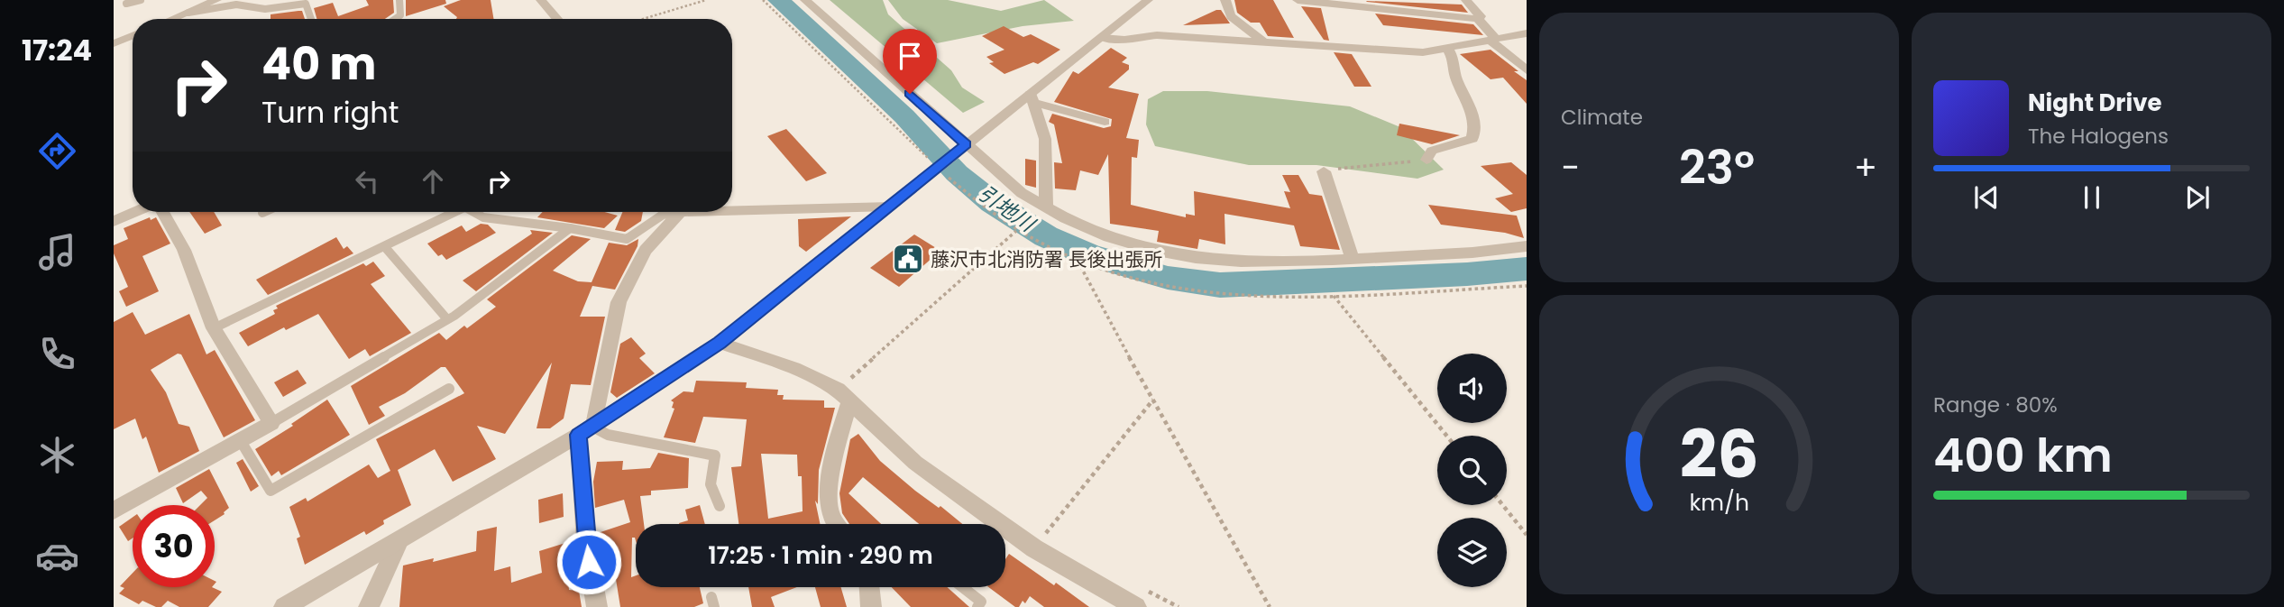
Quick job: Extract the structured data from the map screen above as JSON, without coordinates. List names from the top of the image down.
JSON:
{
  "water": ["引地川"],
  "places": {
    "public building": ["藤沢市北消防署 長後出張所"]
  },
  "page": {
    "tabs": "17:24",
    "tile": [
      "Climate",
      ["Range · 80%", "400 km"]
    ],
    "turn": ["40 m", "Turn right"],
    "song": ["Night Drive", "The Halogens"],
    "heat": ["−", "23°", "+"],
    "limit": "30",
    "trip": "17:25 · 1 min · 290 m",
    "gauge": ["26", "km/h"]
  }
}
